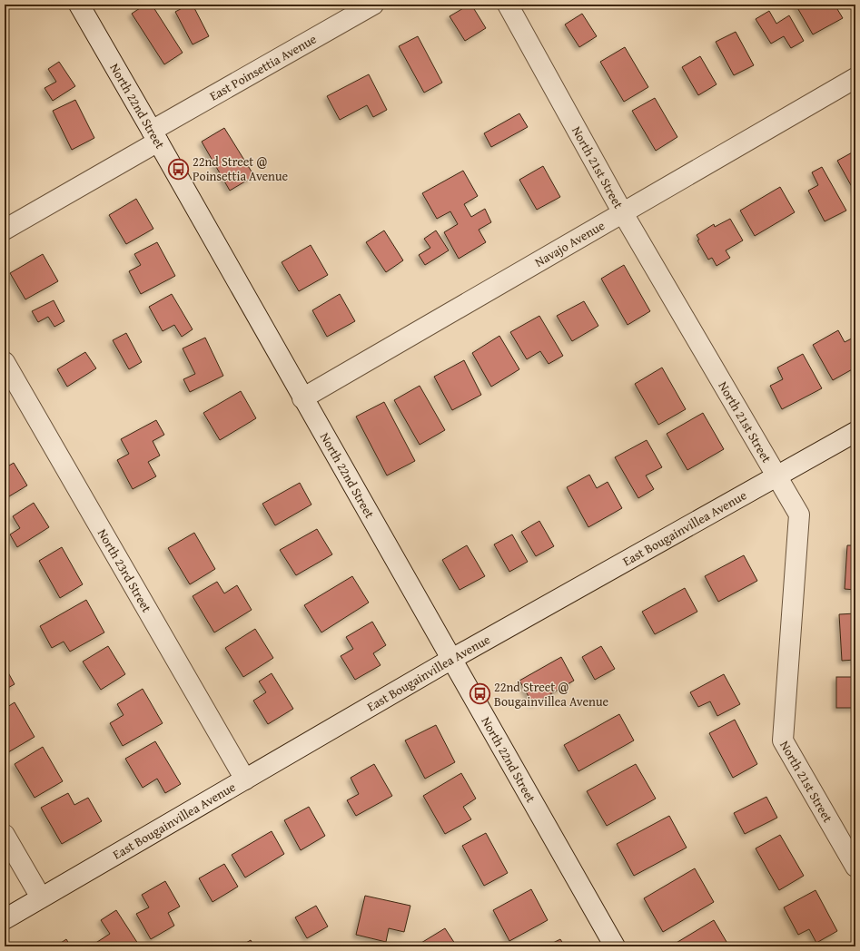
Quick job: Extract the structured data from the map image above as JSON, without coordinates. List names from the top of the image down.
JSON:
{
  "streets": {
    "street": [
      "East Poinsettia Avenue",
      "North 22nd Street",
      "North 21st Street",
      "Navajo Avenue",
      "East Bougainvillea Avenue",
      "North 23rd Street"
    ]
  },
  "crossings": [
    ["East Poinsettia Avenue", "North 22nd Street"],
    ["North 22nd Street", "Navajo Avenue"],
    ["North 22nd Street", "East Bougainvillea Avenue"],
    ["North 21st Street", "Navajo Avenue"],
    ["North 21st Street", "East Bougainvillea Avenue"],
    ["East Bougainvillea Avenue", "North 23rd Street"]
  ],
  "places": {
    "bus stop": ["22nd Street @ Poinsettia Avenue", "22nd Street @ Bougainvillea Avenue"]
  }
}
